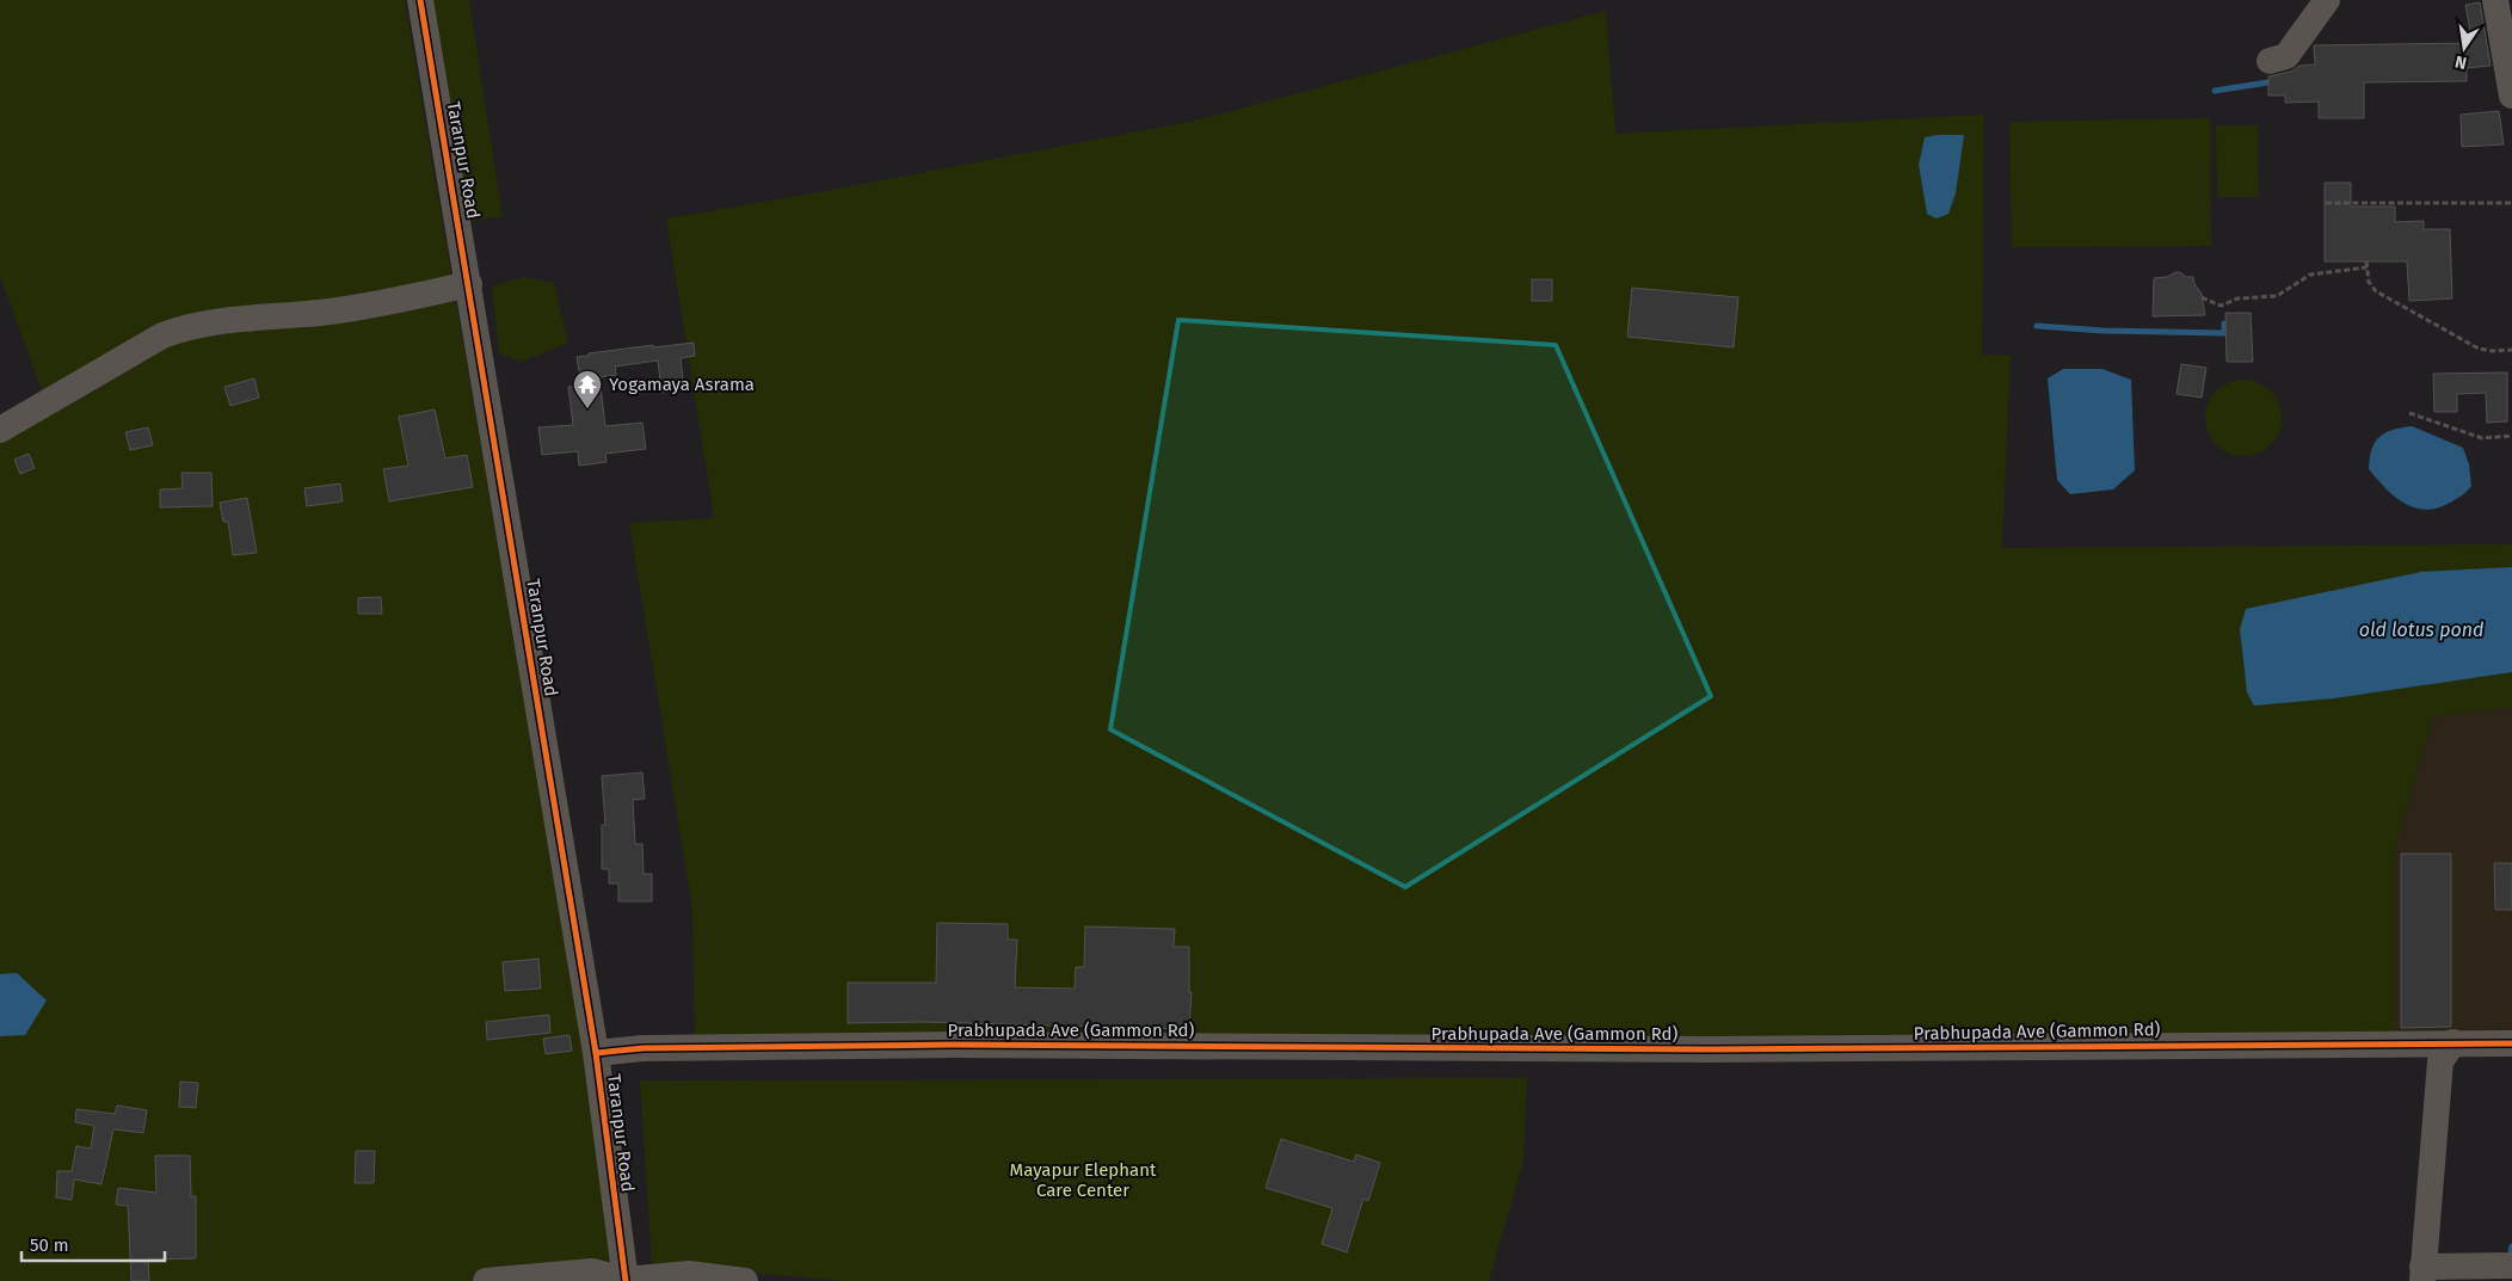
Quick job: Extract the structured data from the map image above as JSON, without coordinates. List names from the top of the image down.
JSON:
{
  "streets": {
    "street": ["Taranpur Road", "Prabhupada Ave (Gammon Rd)"]
  },
  "crossings": [
    ["Taranpur Road", "Prabhupada Ave (Gammon Rd)"]
  ],
  "water": ["old lotus pond"],
  "parks": ["Mayapur Elephant Care Center"],
  "places": {
    "temple": ["Yogamaya Asrama"]
  },
  "scale_bar": "50 m",
  "north": "bottom"
}
